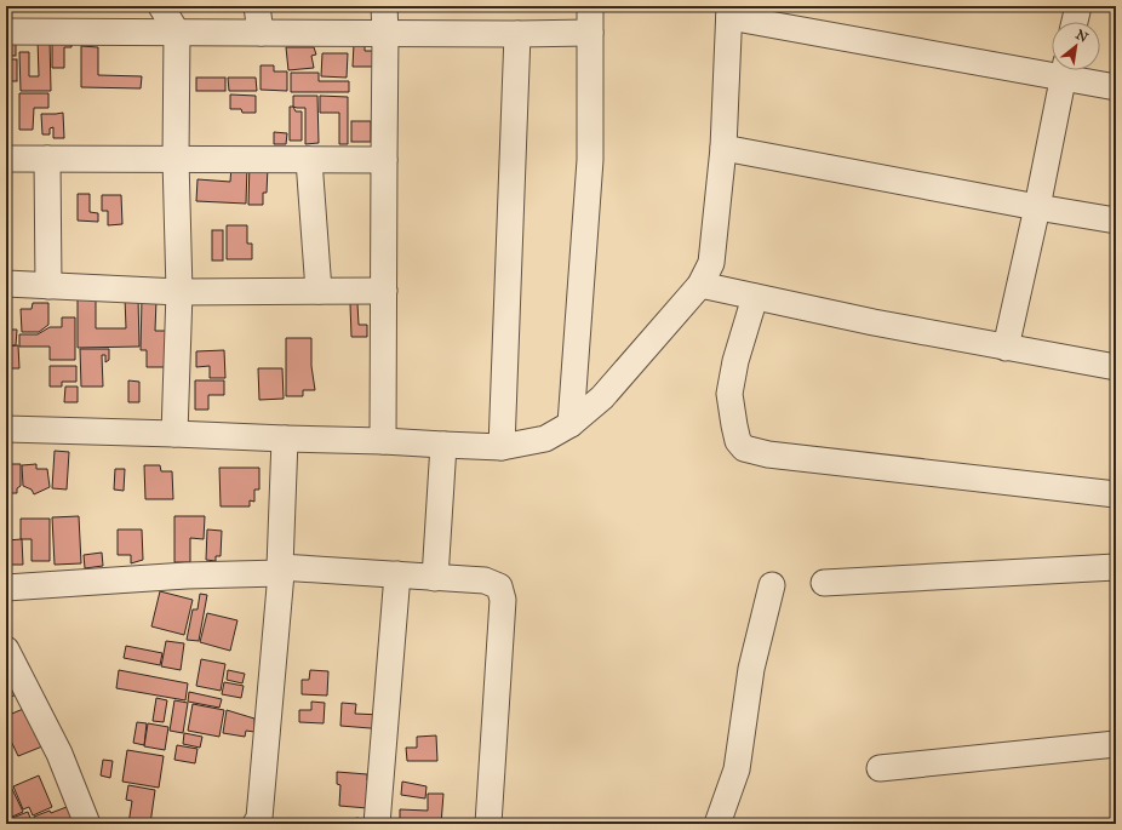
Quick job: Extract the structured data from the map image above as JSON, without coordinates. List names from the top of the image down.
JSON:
{
  "north": "top right"
}
